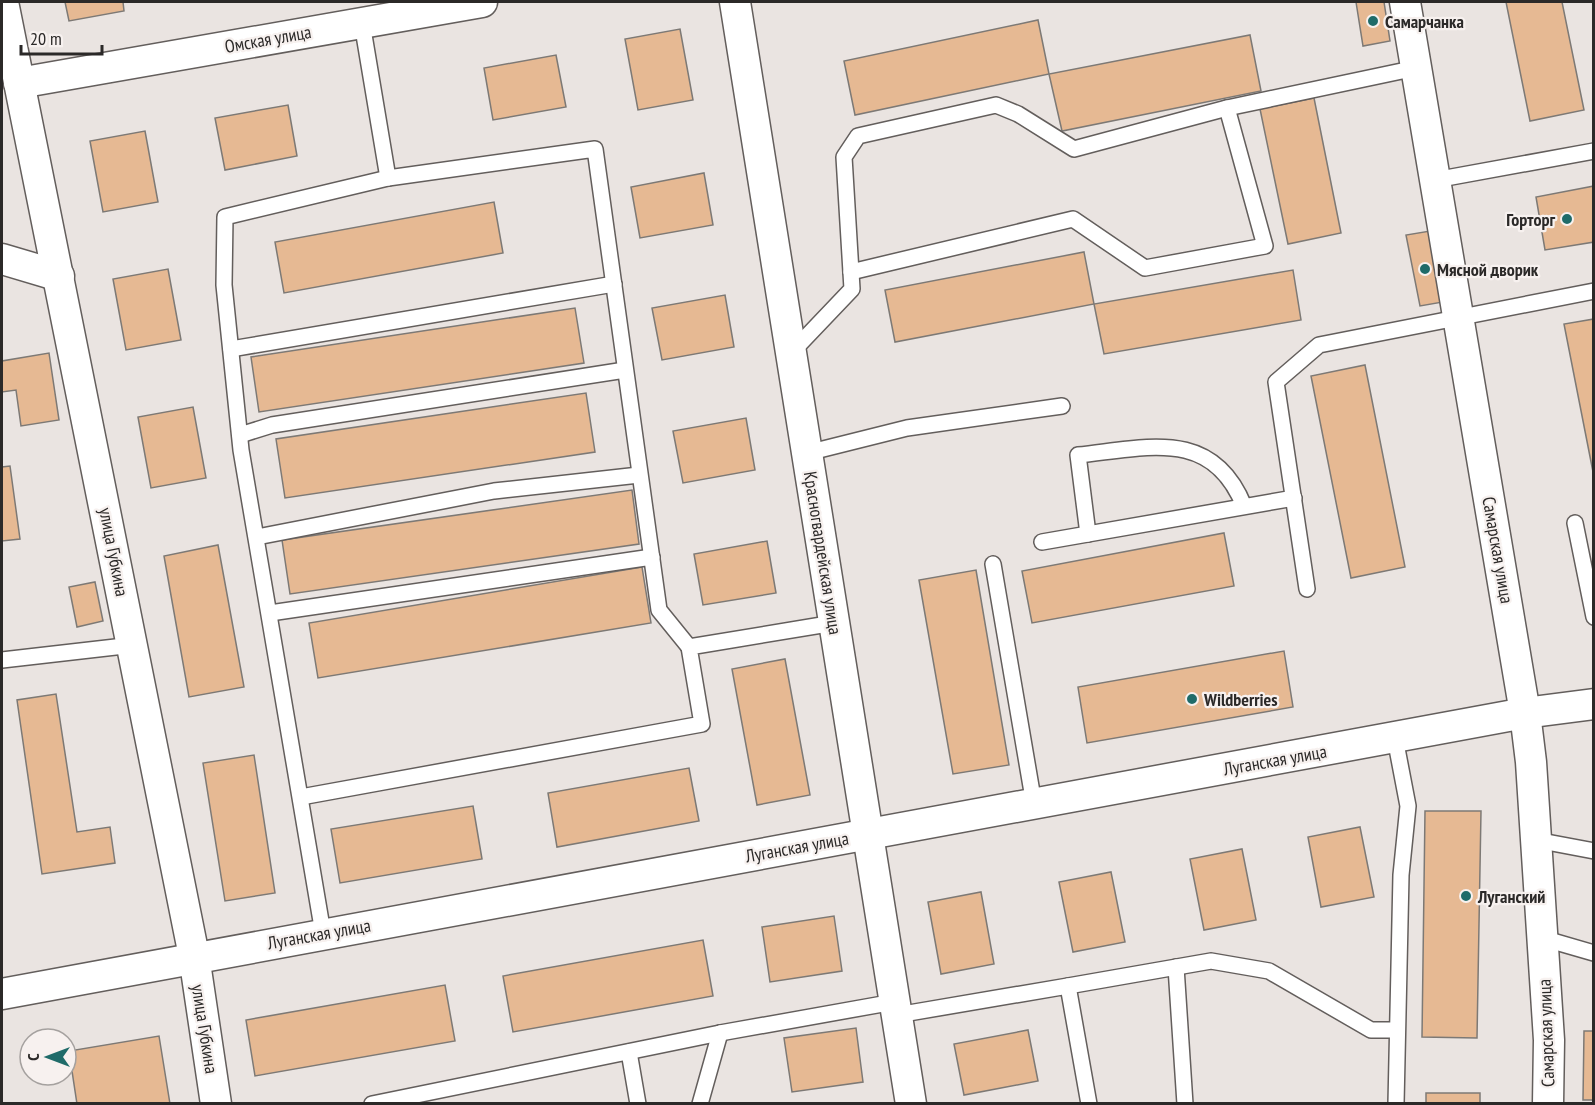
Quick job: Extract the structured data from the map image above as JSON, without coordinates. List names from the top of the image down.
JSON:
{
  "streets": {
    "street": [
      "Омская улица",
      "Самарская улица",
      "улица Губкина",
      "Красногвардейская улица",
      "Луганская улица"
    ]
  },
  "crossings": [
    ["Омская улица", "улица Губкина"],
    ["Самарская улица", "Луганская улица"],
    ["улица Губкина", "Луганская улица"],
    ["Красногвардейская улица", "Луганская улица"]
  ],
  "places": [
    "Самарчанка",
    "Горторг",
    "Мясной дворик",
    "Wildberries",
    "Луганский"
  ],
  "scale_bar": "20 m",
  "north": "left"
}
